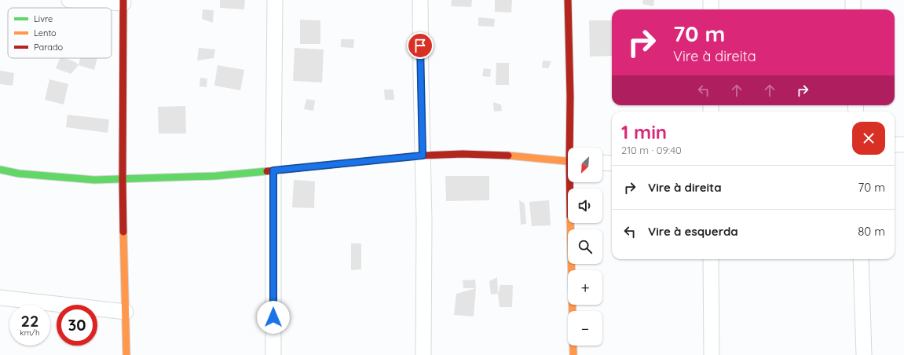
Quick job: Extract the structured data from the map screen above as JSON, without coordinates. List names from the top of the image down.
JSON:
{
  "legend": ["Livre", "Lento", "Parado"],
  "north": "bottom left",
  "page": {
    "turn": ["70 m", "Vire à direita"],
    "heading": ["1 min", "210 m · 09:40"],
    "map_buttons": ["+", "−"],
    "list": [
      {
        "name": "Vire à direita",
        "value": "70 m"
      },
      {
        "name": "Vire à esquerda",
        "value": "80 m"
      }
    ],
    "speed": "22 km/h",
    "limit": "30"
  }
}
